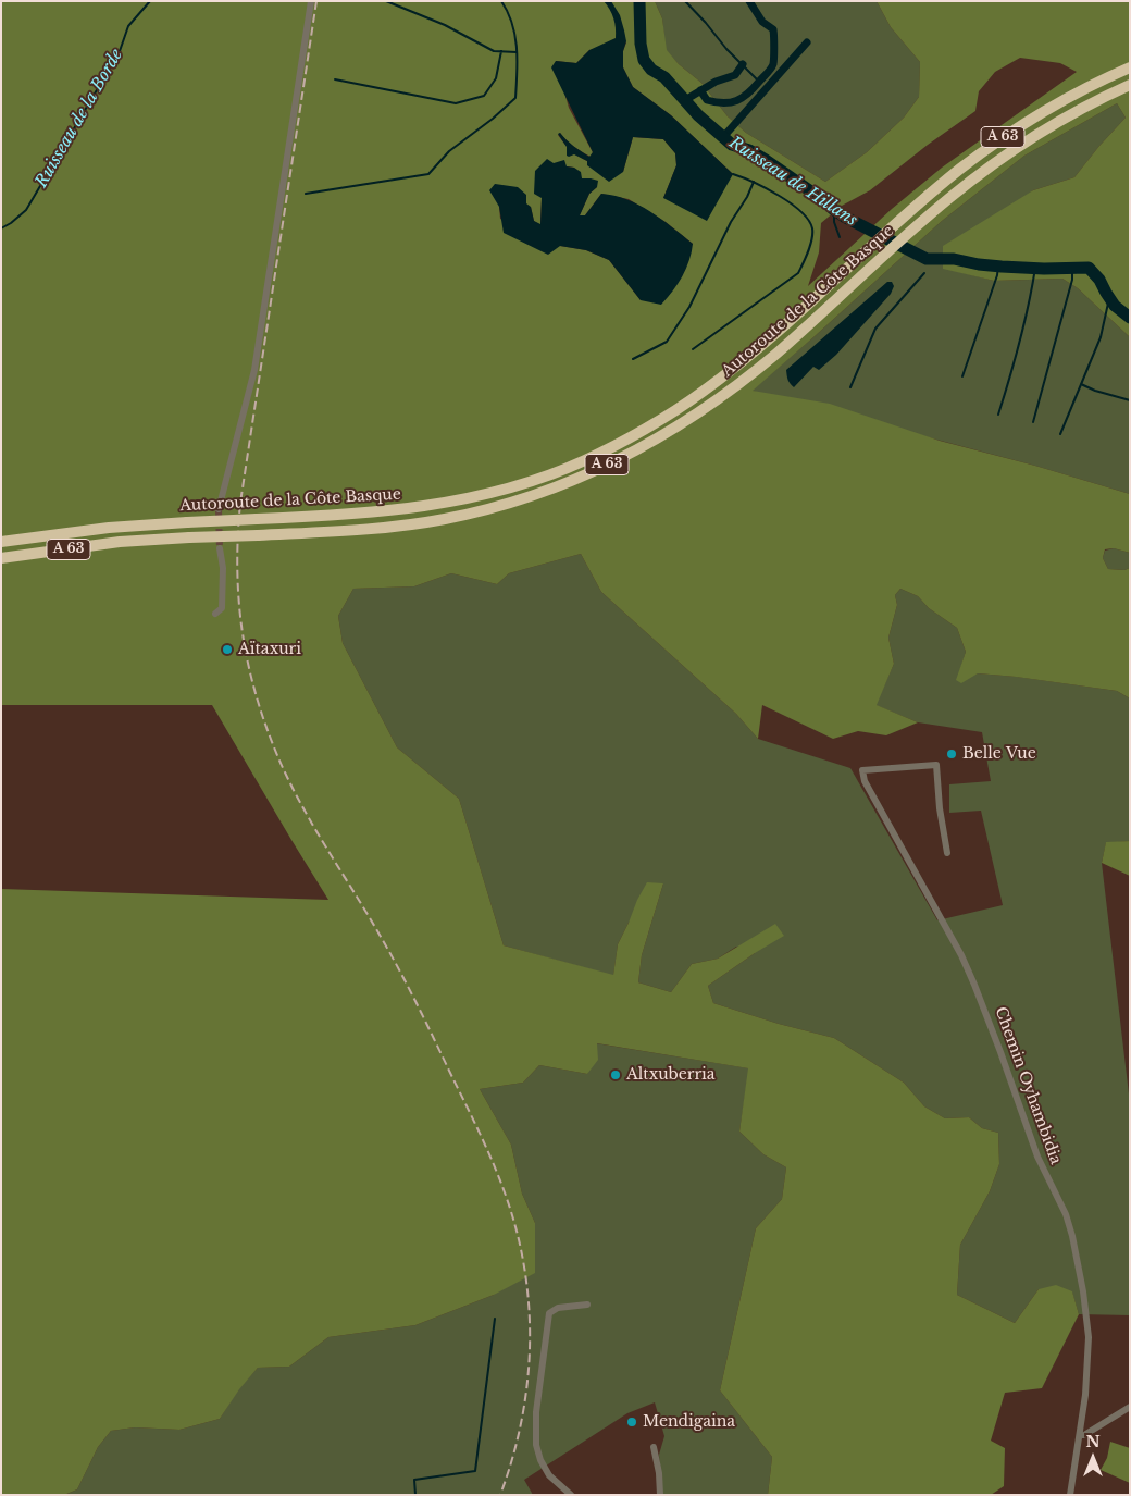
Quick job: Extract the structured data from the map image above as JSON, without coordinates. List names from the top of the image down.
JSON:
{
  "streets": {
    "highway": ["A 63", "Autoroute de la Côte Basque"],
    "street": ["Chemin Oyhambidia"]
  },
  "water": ["Ruisseau de la Borde", "Ruisseau de Hillans"],
  "places": [
    "Aïtaxuri",
    "Belle Vue",
    "Altxuberria",
    "Mendigaina"
  ],
  "north": "top"
}
